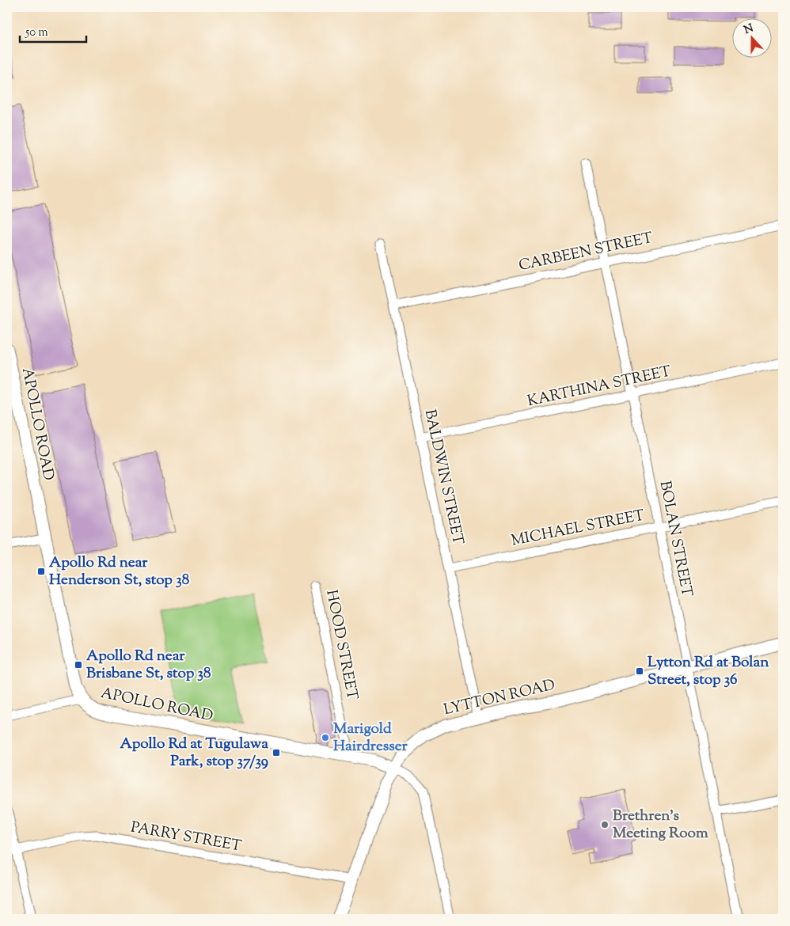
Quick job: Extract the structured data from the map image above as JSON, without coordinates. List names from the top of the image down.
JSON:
{
  "streets": {
    "street": [
      "CARBEEN STREET",
      "KARTHINA STREET",
      "APOLLO ROAD",
      "BALDWIN STREET",
      "MICHAEL STREET",
      "BOLAN STREET",
      "HOOD STREET",
      "LYTTON ROAD",
      "PARRY STREET"
    ]
  },
  "crossings": [
    ["CARBEEN STREET", "BALDWIN STREET"],
    ["CARBEEN STREET", "BOLAN STREET"],
    ["KARTHINA STREET", "BALDWIN STREET"],
    ["KARTHINA STREET", "BOLAN STREET"],
    ["APOLLO ROAD", "HOOD STREET"],
    ["APOLLO ROAD", "LYTTON ROAD"],
    ["BALDWIN STREET", "MICHAEL STREET"],
    ["BALDWIN STREET", "LYTTON ROAD"],
    ["MICHAEL STREET", "BOLAN STREET"],
    ["BOLAN STREET", "LYTTON ROAD"],
    ["LYTTON ROAD", "PARRY STREET"]
  ],
  "places": {
    "transit": [
      "Apollo Rd near Henderson St, stop 38",
      "Apollo Rd near Brisbane St, stop 38",
      "Lytton Rd at Bolan Street, stop 36",
      "Apollo Rd at Tugulawa Park, stop 37/39"
    ],
    "other": ["Marigold Hairdresser", "Brethren's Meeting Room"]
  },
  "scale_bar": "50 m",
  "north": "top"
}
